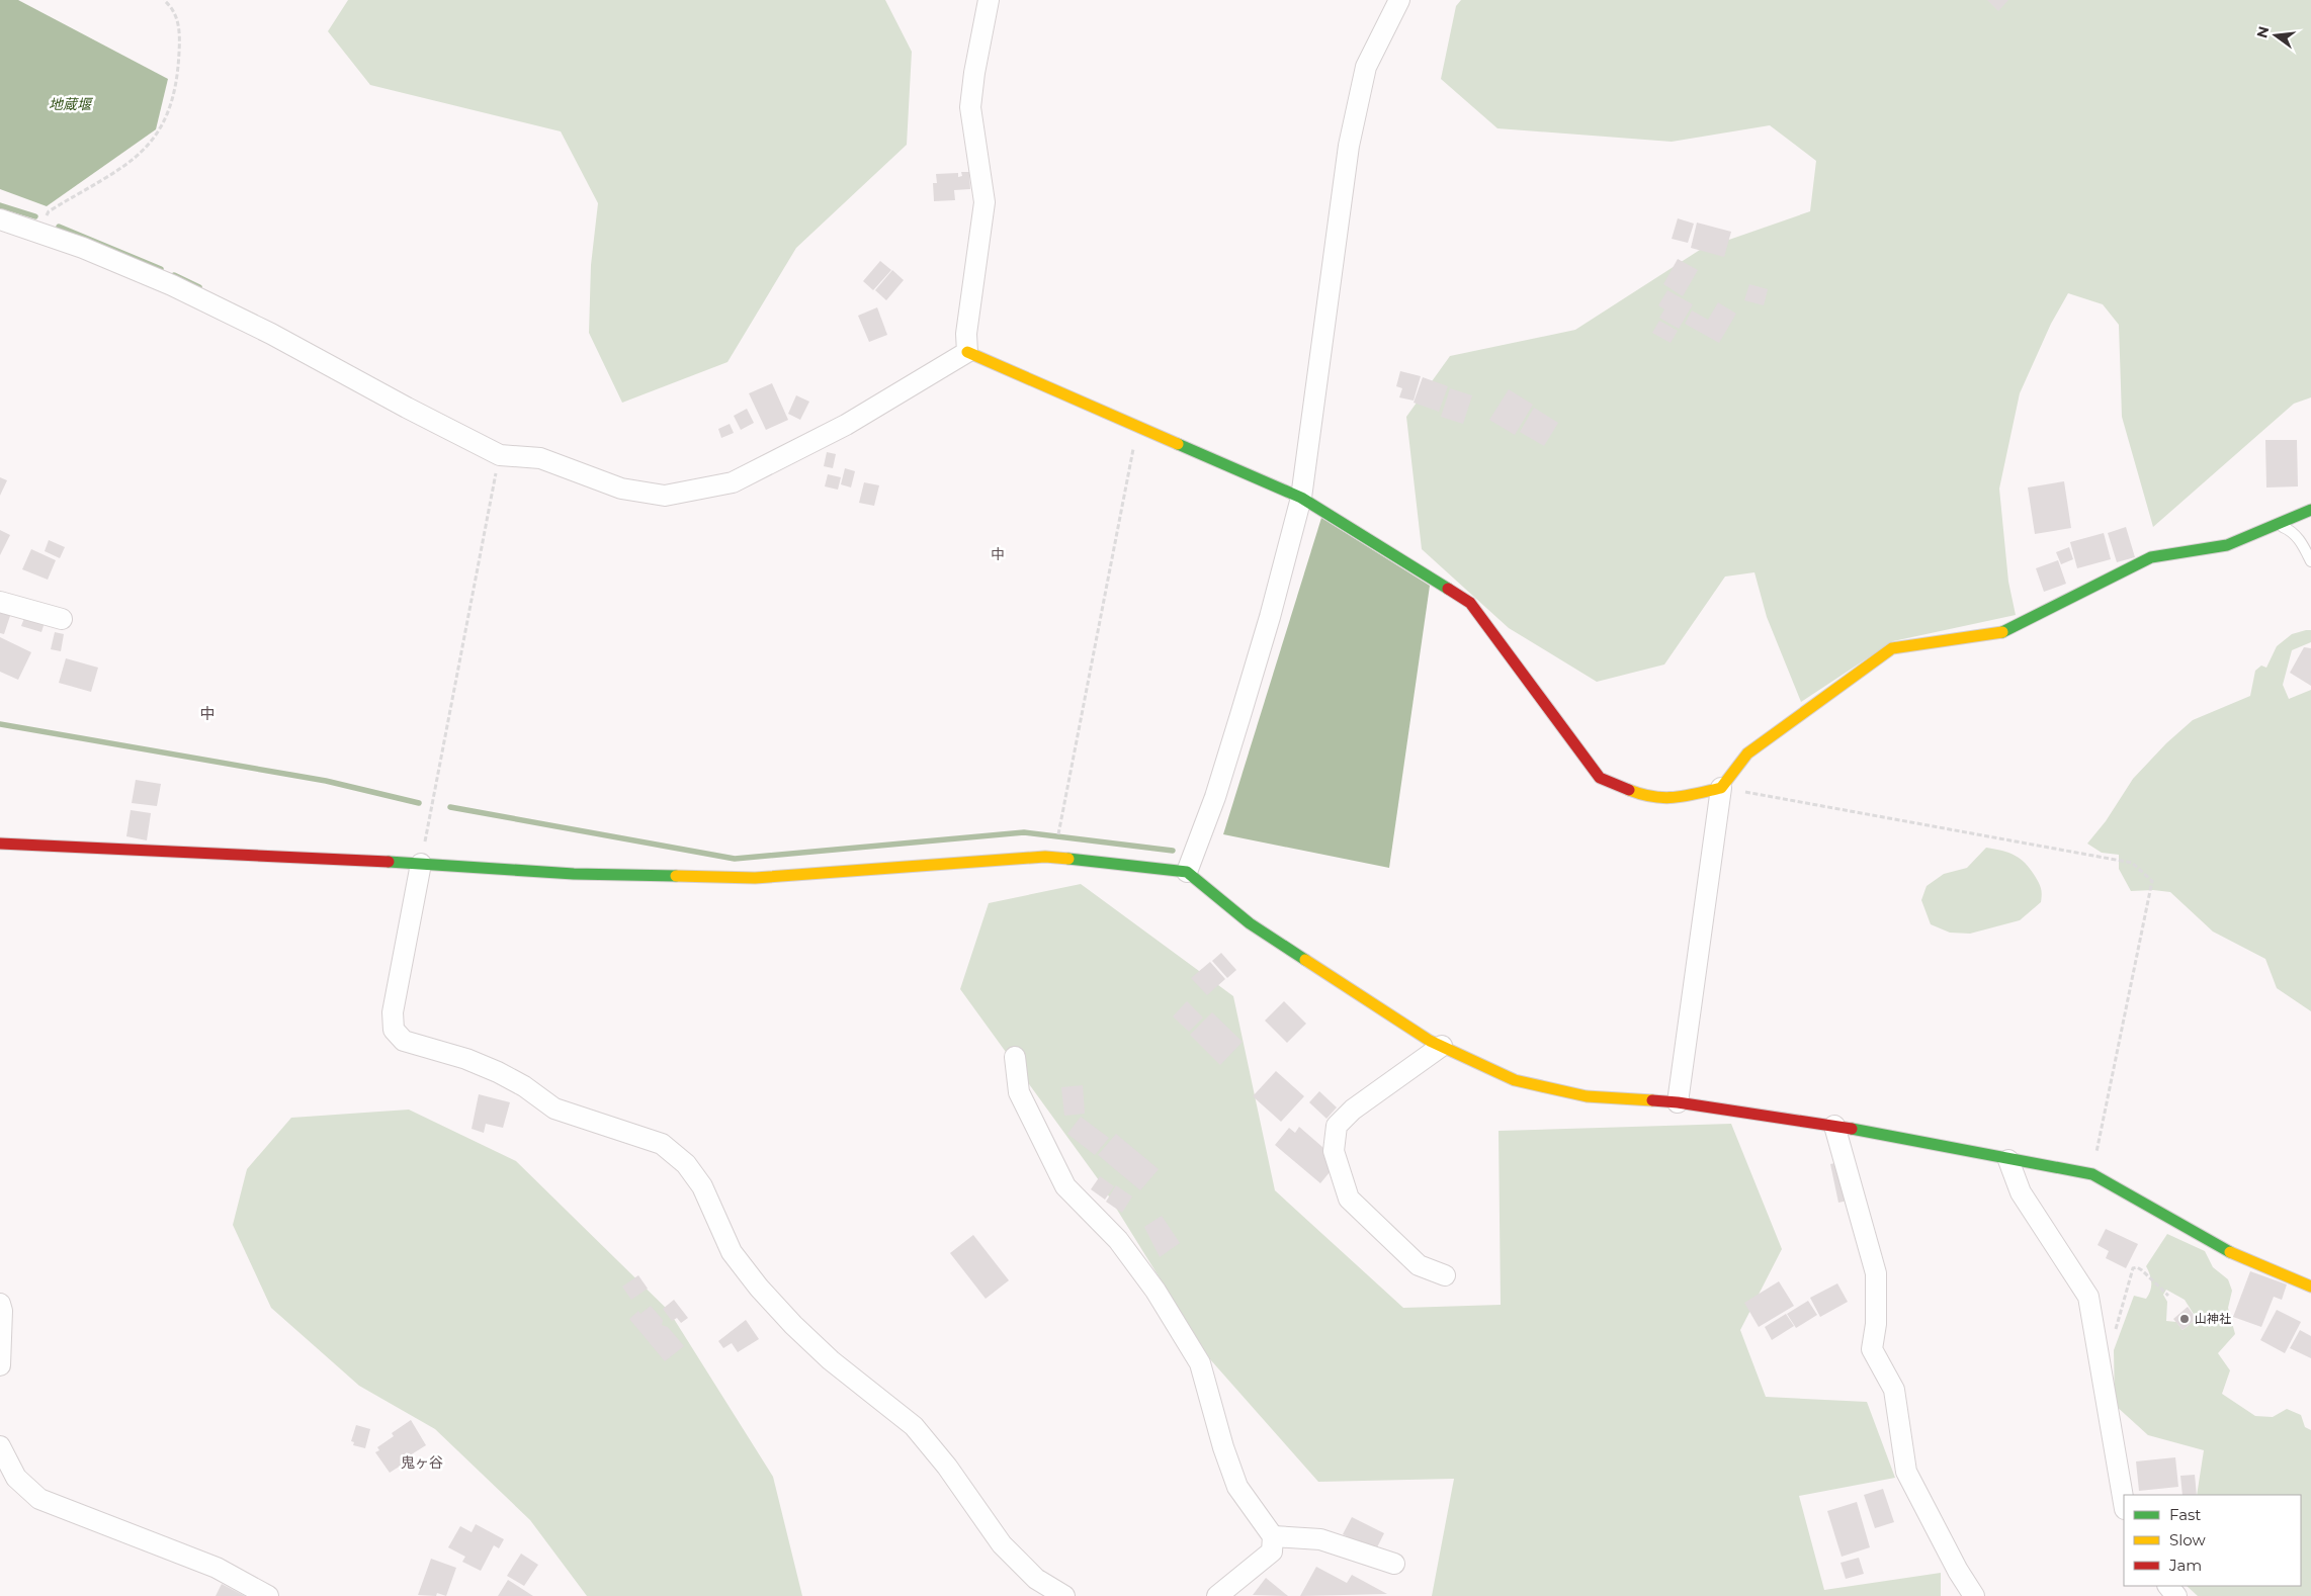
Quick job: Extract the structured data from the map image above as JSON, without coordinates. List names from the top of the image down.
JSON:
{
  "districts": ["中", "中", "鬼ヶ谷"],
  "water": ["地蔵堰"],
  "places": ["山神社"],
  "legend": ["Fast", "Slow", "Jam"],
  "north": "left"
}
